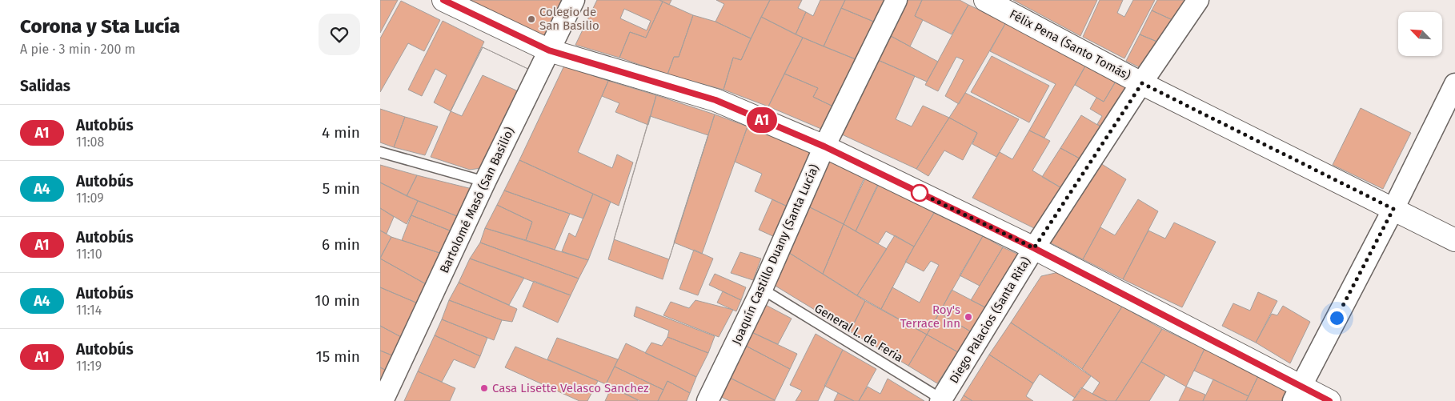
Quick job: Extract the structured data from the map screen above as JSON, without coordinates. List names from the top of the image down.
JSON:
{
  "streets": {
    "street": [
      "Félix Pena (Santo Tomás)",
      "Bartolomé Masó (San Basilio)",
      "Joaquín Castillo Duany (Santa Lucía)",
      "Diego Palacios (Santa Rita)"
    ],
    "lane": ["General L. de Feria"]
  },
  "crossings": [
    ["Félix Pena (Santo Tomás)", "Diego Palacios (Santa Rita)"],
    ["Joaquín Castillo Duany (Santa Lucía)", "General L. de Feria"],
    ["Diego Palacios (Santa Rita)", "General L. de Feria"]
  ],
  "places": ["Colegio de San Basilio", "Roy's Terrace Inn", "Casa Lisette Velasco Sanchez"],
  "lines": ["bus line A1"],
  "north": "top left",
  "page": {
    "heading": [
      ["Corona y Sta Lucía", "A pie · 3 min · 200 m"],
      "Salidas"
    ],
    "on_map": "A1",
    "list": [
      {
        "mark": "A1",
        "name": "Autobús",
        "note": "11:08",
        "value": "4 min"
      },
      {
        "mark": "A4",
        "name": "Autobús",
        "note": "11:09",
        "value": "5 min"
      },
      {
        "mark": "A1",
        "name": "Autobús",
        "note": "11:10",
        "value": "6 min"
      },
      {
        "mark": "A4",
        "name": "Autobús",
        "note": "11:14",
        "value": "10 min"
      },
      {
        "mark": "A1",
        "name": "Autobús",
        "note": "11:19",
        "value": "15 min"
      }
    ]
  }
}
